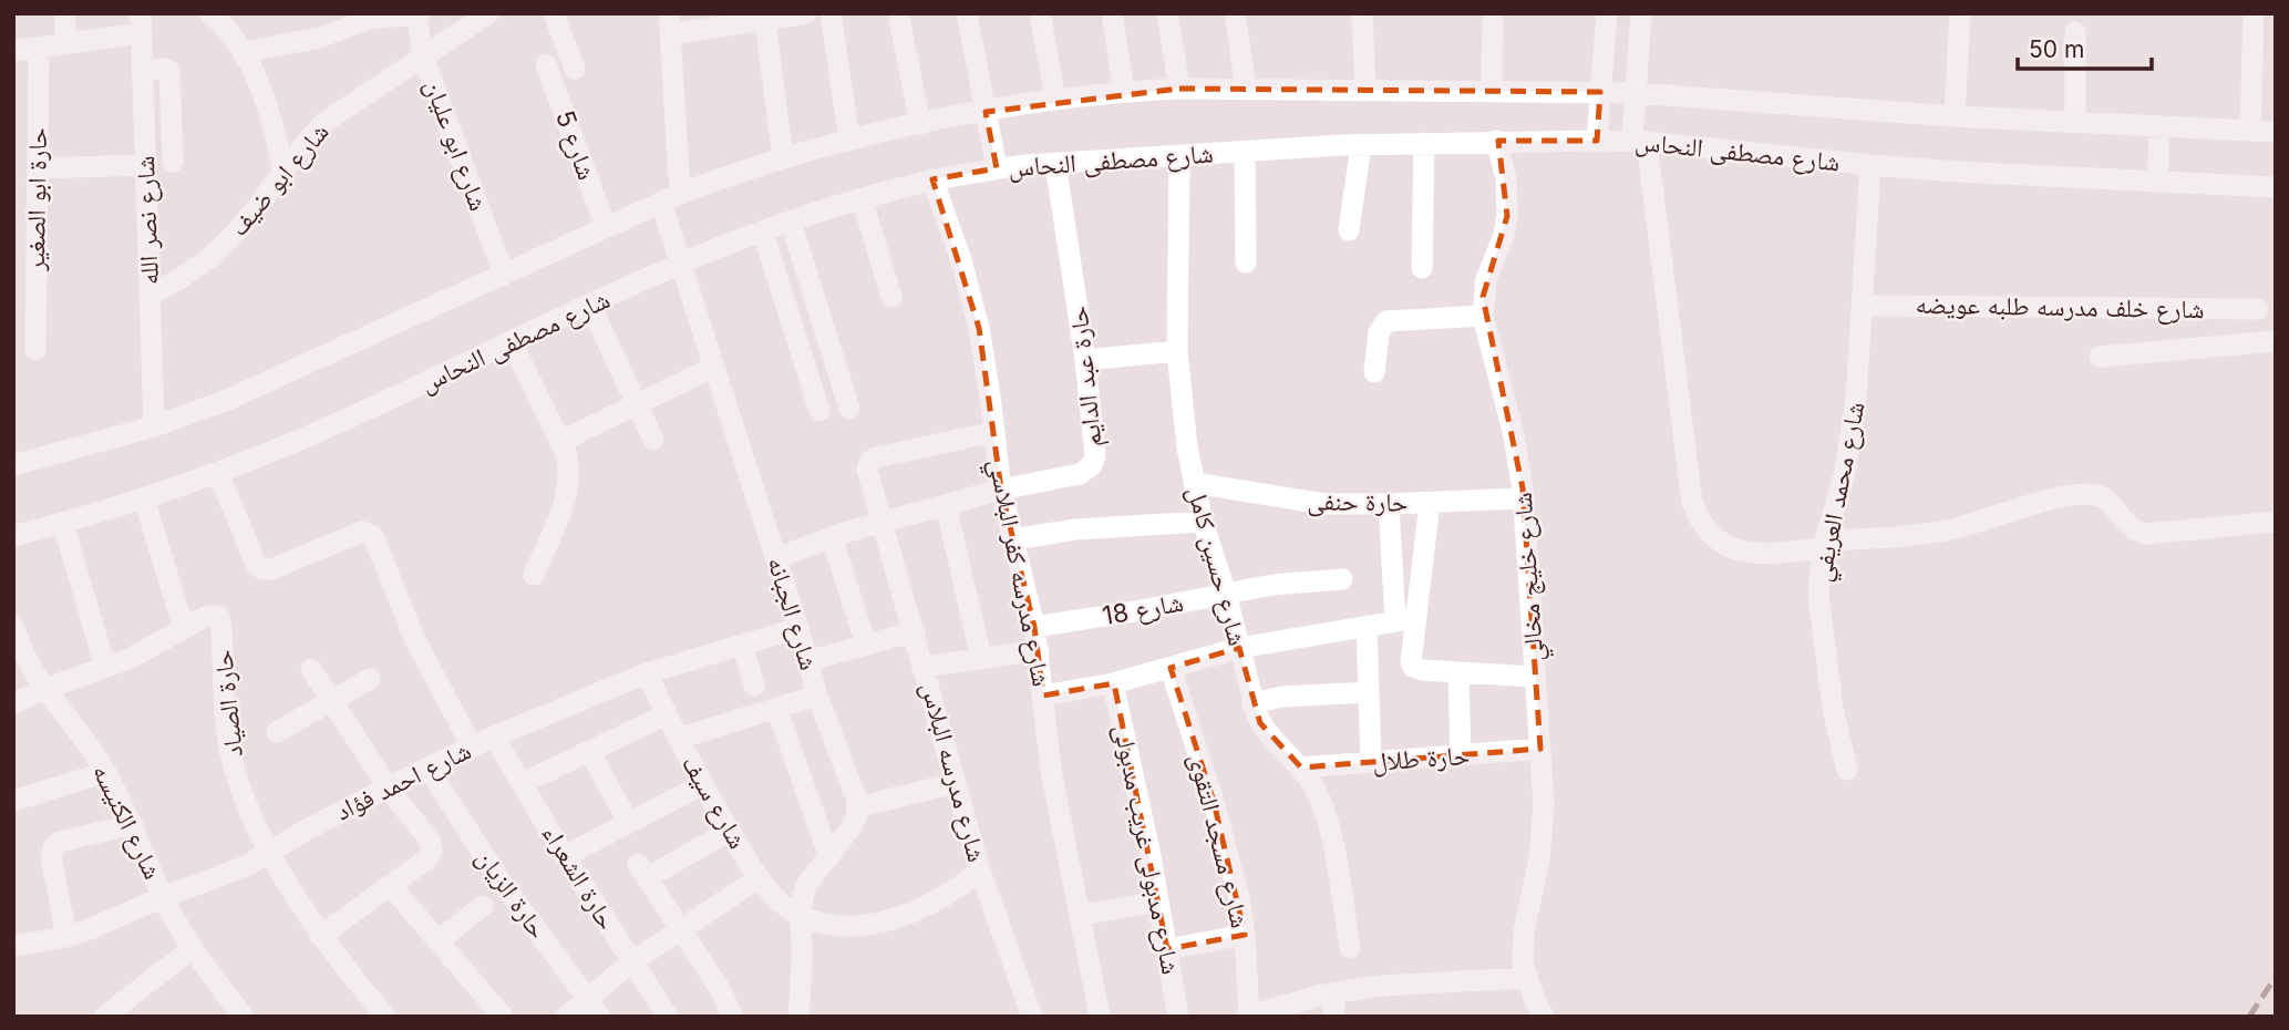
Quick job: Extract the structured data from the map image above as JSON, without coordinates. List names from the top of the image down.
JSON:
{
  "streets": {
    "street": [
      "شارع ابو عليان",
      "شارع 5",
      "شارع مصطفى النحاس",
      "شارع ابو ضيف",
      "حارة ابو الصغير",
      "شارع نصر الله",
      "شارع خلف مدرسه طلبه عويضه",
      "حارة عبد الدايم",
      "شارع محمد العريفي",
      "حارة حنفى",
      "شارع حسين كامل",
      "شارع مدرسه كفر البلاسي",
      "شارع خليج مخالي",
      "شارع 18",
      "شارع الجبانه",
      "حارة الصياد",
      "حارة طلال",
      "شارع مدرسه البلاس",
      "شارع احمد فؤاد",
      "شارع سيف",
      "شارع الكنيسه",
      "شارع مسجد التقوى",
      "شارع مدبولى غريب مدبولى",
      "حارة الشعراء",
      "حارة الزيان"
    ]
  },
  "crossings": [
    ["شارع ابو عليان", "شارع مصطفى النحاس"],
    ["شارع ابو عليان", "شارع ابو ضيف"],
    ["شارع 5", "شارع مصطفى النحاس"],
    ["شارع مصطفى النحاس", "شارع نصر الله"],
    ["شارع مصطفى النحاس", "حارة عبد الدايم"],
    ["شارع مصطفى النحاس", "شارع محمد العريفي"],
    ["شارع مصطفى النحاس", "شارع حسين كامل"],
    ["شارع مصطفى النحاس", "شارع مدرسه كفر البلاسي"],
    ["شارع مصطفى النحاس", "شارع خليج مخالي"],
    ["شارع مصطفى النحاس", "شارع الجبانه"],
    ["شارع ابو ضيف", "شارع نصر الله"],
    ["شارع خلف مدرسه طلبه عويضه", "شارع محمد العريفي"],
    ["حارة عبد الدايم", "شارع مدرسه كفر البلاسي"],
    ["حارة عبد الدايم", "شارع الجبانه"],
    ["حارة عبد الدايم", "شارع مدرسه البلاس"],
    ["حارة حنفى", "شارع حسين كامل"],
    ["حارة حنفى", "شارع خليج مخالي"],
    ["شارع حسين كامل", "شارع 18"],
    ["شارع حسين كامل", "حارة طلال"],
    ["شارع مدرسه كفر البلاسي", "شارع 18"],
    ["شارع مدرسه كفر البلاسي", "شارع مدرسه البلاس"],
    ["شارع خليج مخالي", "حارة طلال"],
    ["شارع الجبانه", "شارع احمد فؤاد"],
    ["حارة الصياد", "شارع احمد فؤاد"],
    ["حارة الصياد", "شارع الكنيسه"],
    ["شارع احمد فؤاد", "شارع سيف"],
    ["شارع احمد فؤاد", "شارع الكنيسه"],
    ["شارع احمد فؤاد", "حارة الشعراء"],
    ["شارع احمد فؤاد", "حارة الزيان"]
  ],
  "scale_bar": "50 m"
}
